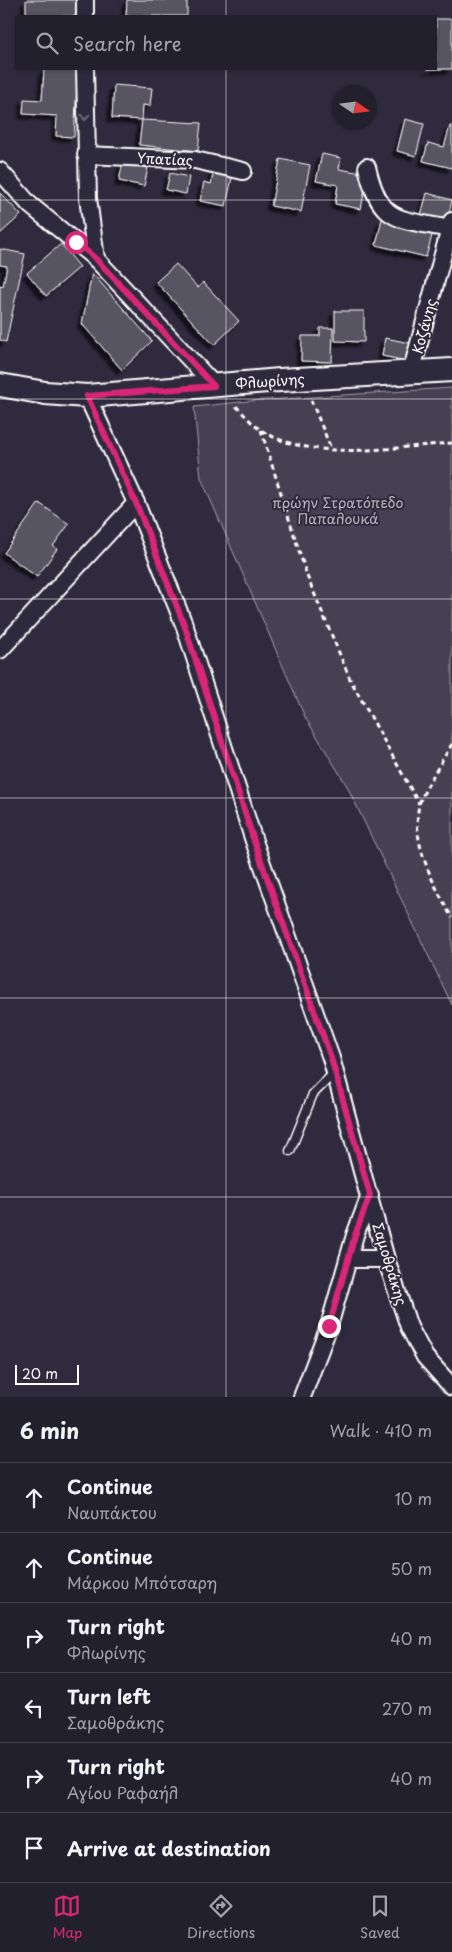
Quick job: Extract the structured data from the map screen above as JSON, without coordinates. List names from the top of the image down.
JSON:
{
  "streets": {
    "main road": ["Φλωρίνης"],
    "street": ["Υπατίας", "Κοζάνης", "Σαμοθράκης"]
  },
  "crossings": [
    ["Κοζάνης", "Φλωρίνης"],
    ["Φλωρίνης", "Σαμοθράκης"]
  ],
  "parks": ["πρώην Στρατόπεδο Παπαλουκά"],
  "scale_bar": "20 m",
  "north": "right",
  "page": {
    "search": "Search here",
    "scale": "20 m",
    "heading": ["6 min", "Walk · 410 m"],
    "list": [
      ["Continue", "Ναυπάκτου", "10 m"],
      ["Continue", "Μάρκου Μπότσαρη", "50 m"],
      ["Turn right", "Φλωρίνης", "40 m"],
      ["Turn left", "Σαμοθράκης", "270 m"],
      ["Turn right", "Αγίου Ραφαήλ", "40 m"],
      "Arrive at destination"
    ],
    "nav": ["Map", "Directions", "Saved"]
  }
}
